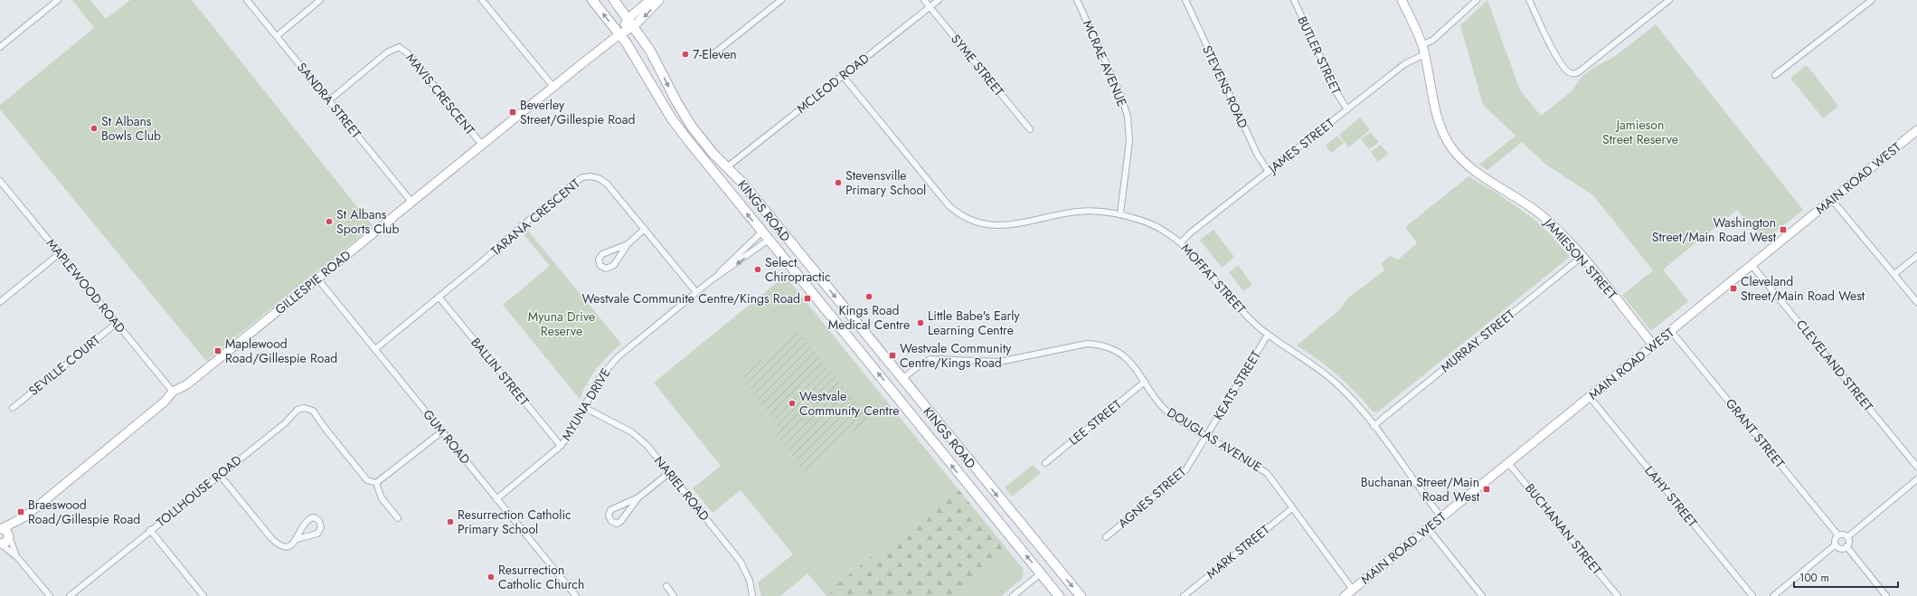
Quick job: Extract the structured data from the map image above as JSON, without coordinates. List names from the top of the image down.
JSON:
{
  "streets": {
    "main road": ["KINGS ROAD"],
    "street": [
      "BUTLER STREET",
      "MCRAE AVENUE",
      "SYME STREET",
      "MCLEOD ROAD",
      "STEVENS ROAD",
      "MAVIS CRESCENT",
      "SANDRA STREET",
      "JAMES STREET",
      "MAIN ROAD WEST",
      "TARANA CRESCENT",
      "JAMIESON STREET",
      "MOFFAT STREET",
      "GILLESPIE ROAD",
      "MAPLEWOOD ROAD",
      "MURRAY STREET",
      "SEVILLE COURT",
      "CLEVELAND STREET",
      "BALLIN STREET",
      "KEATS STREET",
      "MYUNA DRIVE",
      "LEE STREET",
      "GRANT STREET",
      "GUM ROAD",
      "DOUGLAS AVENUE",
      "NARIEL ROAD",
      "TOLLHOUSE ROAD",
      "LAHY STREET",
      "AGNES STREET",
      "BUCHANAN STREET",
      "MARK STREET"
    ]
  },
  "crossings": [
    ["BUTLER STREET", "JAMES STREET"],
    ["MCRAE AVENUE", "MOFFAT STREET"],
    ["SYME STREET", "MCLEOD ROAD"],
    ["MCLEOD ROAD", "KINGS ROAD"],
    ["MCLEOD ROAD", "MOFFAT STREET"],
    ["STEVENS ROAD", "JAMES STREET"],
    ["MAVIS CRESCENT", "SANDRA STREET"],
    ["MAVIS CRESCENT", "GILLESPIE ROAD"],
    ["SANDRA STREET", "GILLESPIE ROAD"],
    ["JAMES STREET", "JAMIESON STREET"],
    ["JAMES STREET", "MOFFAT STREET"],
    ["MAIN ROAD WEST", "JAMIESON STREET"],
    ["MAIN ROAD WEST", "MOFFAT STREET"],
    ["MAIN ROAD WEST", "CLEVELAND STREET"],
    ["MAIN ROAD WEST", "GRANT STREET"],
    ["MAIN ROAD WEST", "DOUGLAS AVENUE"],
    ["MAIN ROAD WEST", "LAHY STREET"],
    ["MAIN ROAD WEST", "BUCHANAN STREET"],
    ["KINGS ROAD", "GILLESPIE ROAD"],
    ["KINGS ROAD", "MYUNA DRIVE"],
    ["KINGS ROAD", "DOUGLAS AVENUE"],
    ["TARANA CRESCENT", "BALLIN STREET"],
    ["TARANA CRESCENT", "MYUNA DRIVE"],
    ["TARANA CRESCENT", "GUM ROAD"],
    ["JAMIESON STREET", "MURRAY STREET"],
    ["MOFFAT STREET", "MURRAY STREET"],
    ["MOFFAT STREET", "KEATS STREET"],
    ["GILLESPIE ROAD", "MAPLEWOOD ROAD"],
    ["GILLESPIE ROAD", "GUM ROAD"],
    ["MAPLEWOOD ROAD", "SEVILLE COURT"],
    ["BALLIN STREET", "MYUNA DRIVE"],
    ["KEATS STREET", "DOUGLAS AVENUE"],
    ["KEATS STREET", "AGNES STREET"],
    ["MYUNA DRIVE", "GUM ROAD"],
    ["MYUNA DRIVE", "NARIEL ROAD"],
    ["LEE STREET", "DOUGLAS AVENUE"],
    ["DOUGLAS AVENUE", "AGNES STREET"],
    ["DOUGLAS AVENUE", "MARK STREET"]
  ],
  "parks": ["Jamieson Street Reserve", "Myuna Drive Reserve"],
  "places": {
    "other": [
      "7-Eleven",
      "St Albans Bowls Club",
      "Stevensville Primary School",
      "St Albans Sports Club",
      "Select Chiropractic",
      "Kings Road Medical Centre",
      "Little Babe's Early Learning Centre",
      "Westvale Community Centre",
      "Resurrection Catholic Primary School",
      "Resurrection Catholic Church"
    ],
    "transit": [
      "Beverley Street/Gillespie Road",
      "Washington Street/Main Road West",
      "Cleveland Street/Main Road West",
      "Westvale Communite Centre/Kings Road",
      "Maplewood Road/Gillespie Road",
      "Westvale Community Centre/Kings Road",
      "Buchanan Street/Main Road West",
      "Braeswood Road/Gillespie Road"
    ]
  },
  "scale_bar": "100 m"
}
